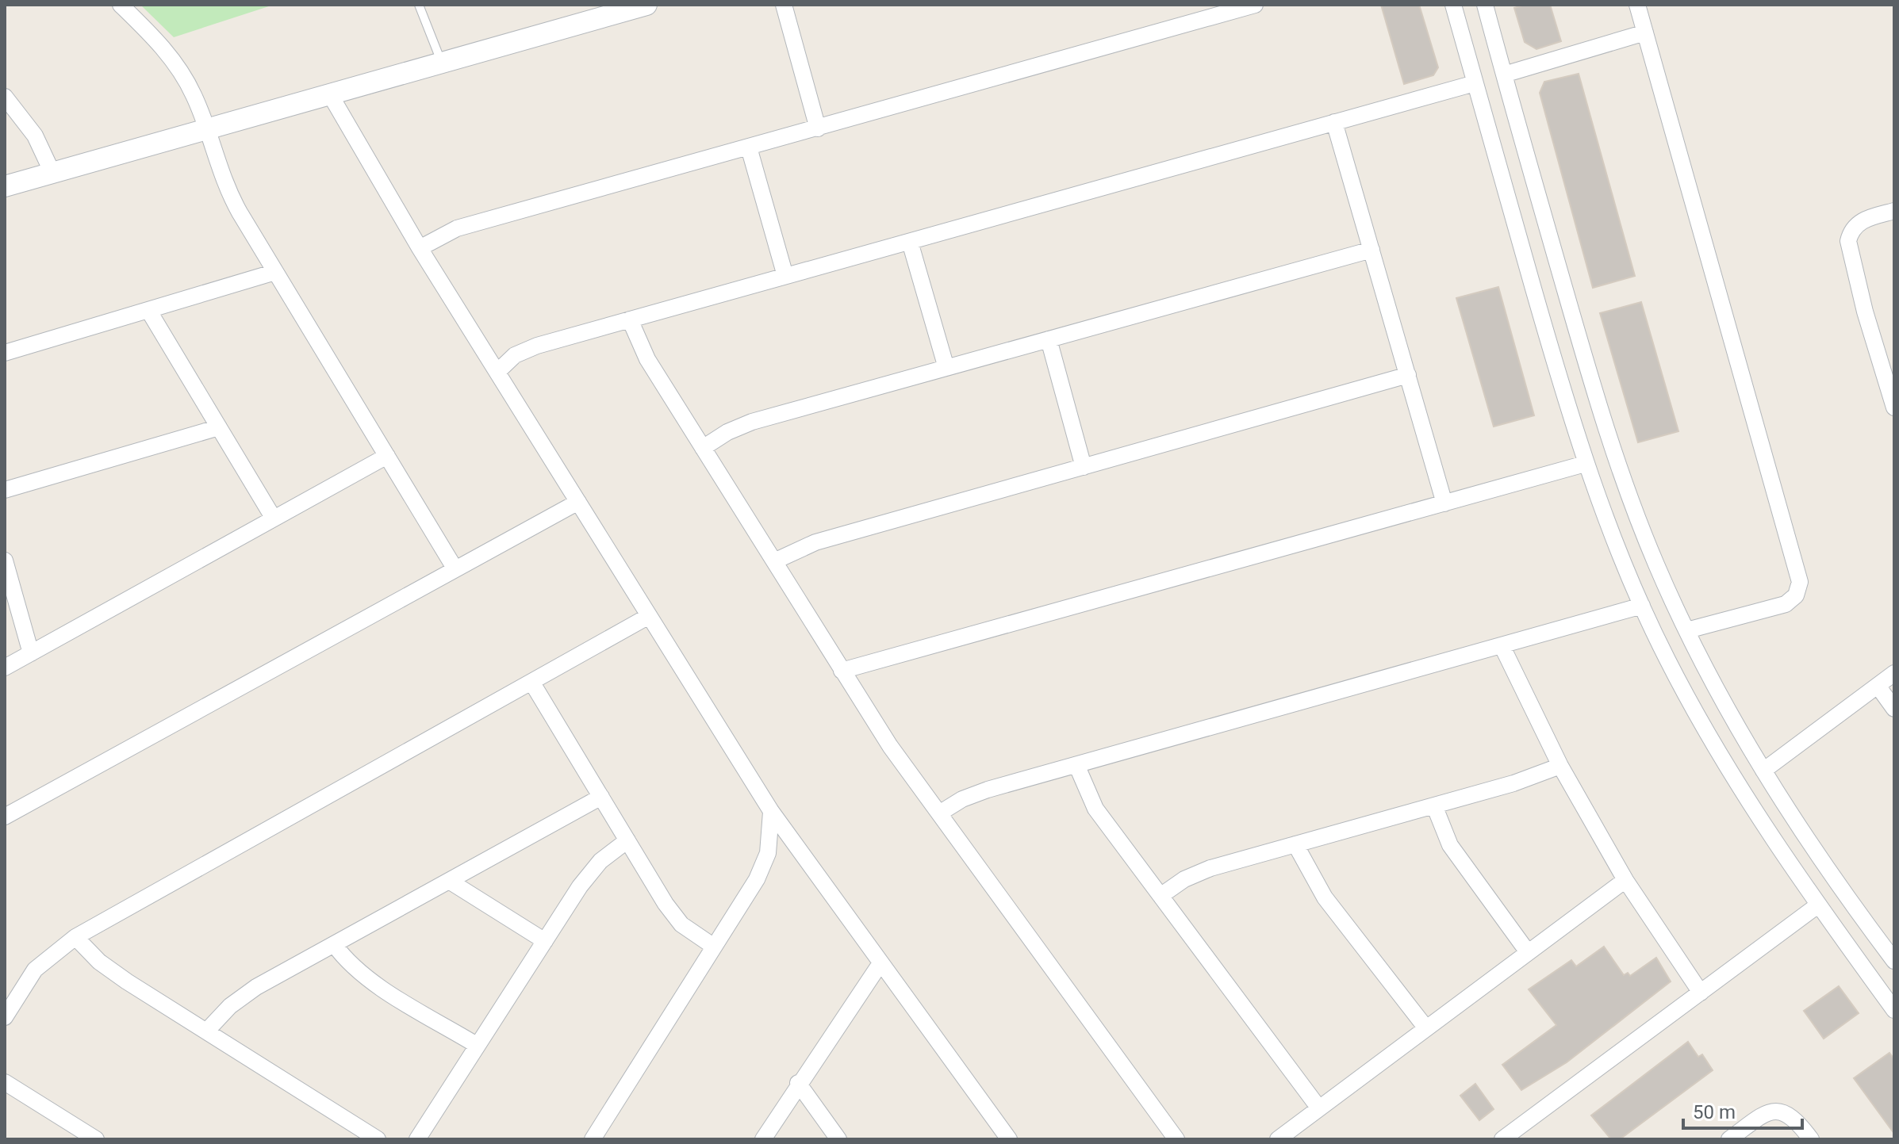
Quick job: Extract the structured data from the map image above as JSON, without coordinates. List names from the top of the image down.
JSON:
{
  "scale_bar": "50 m"
}
